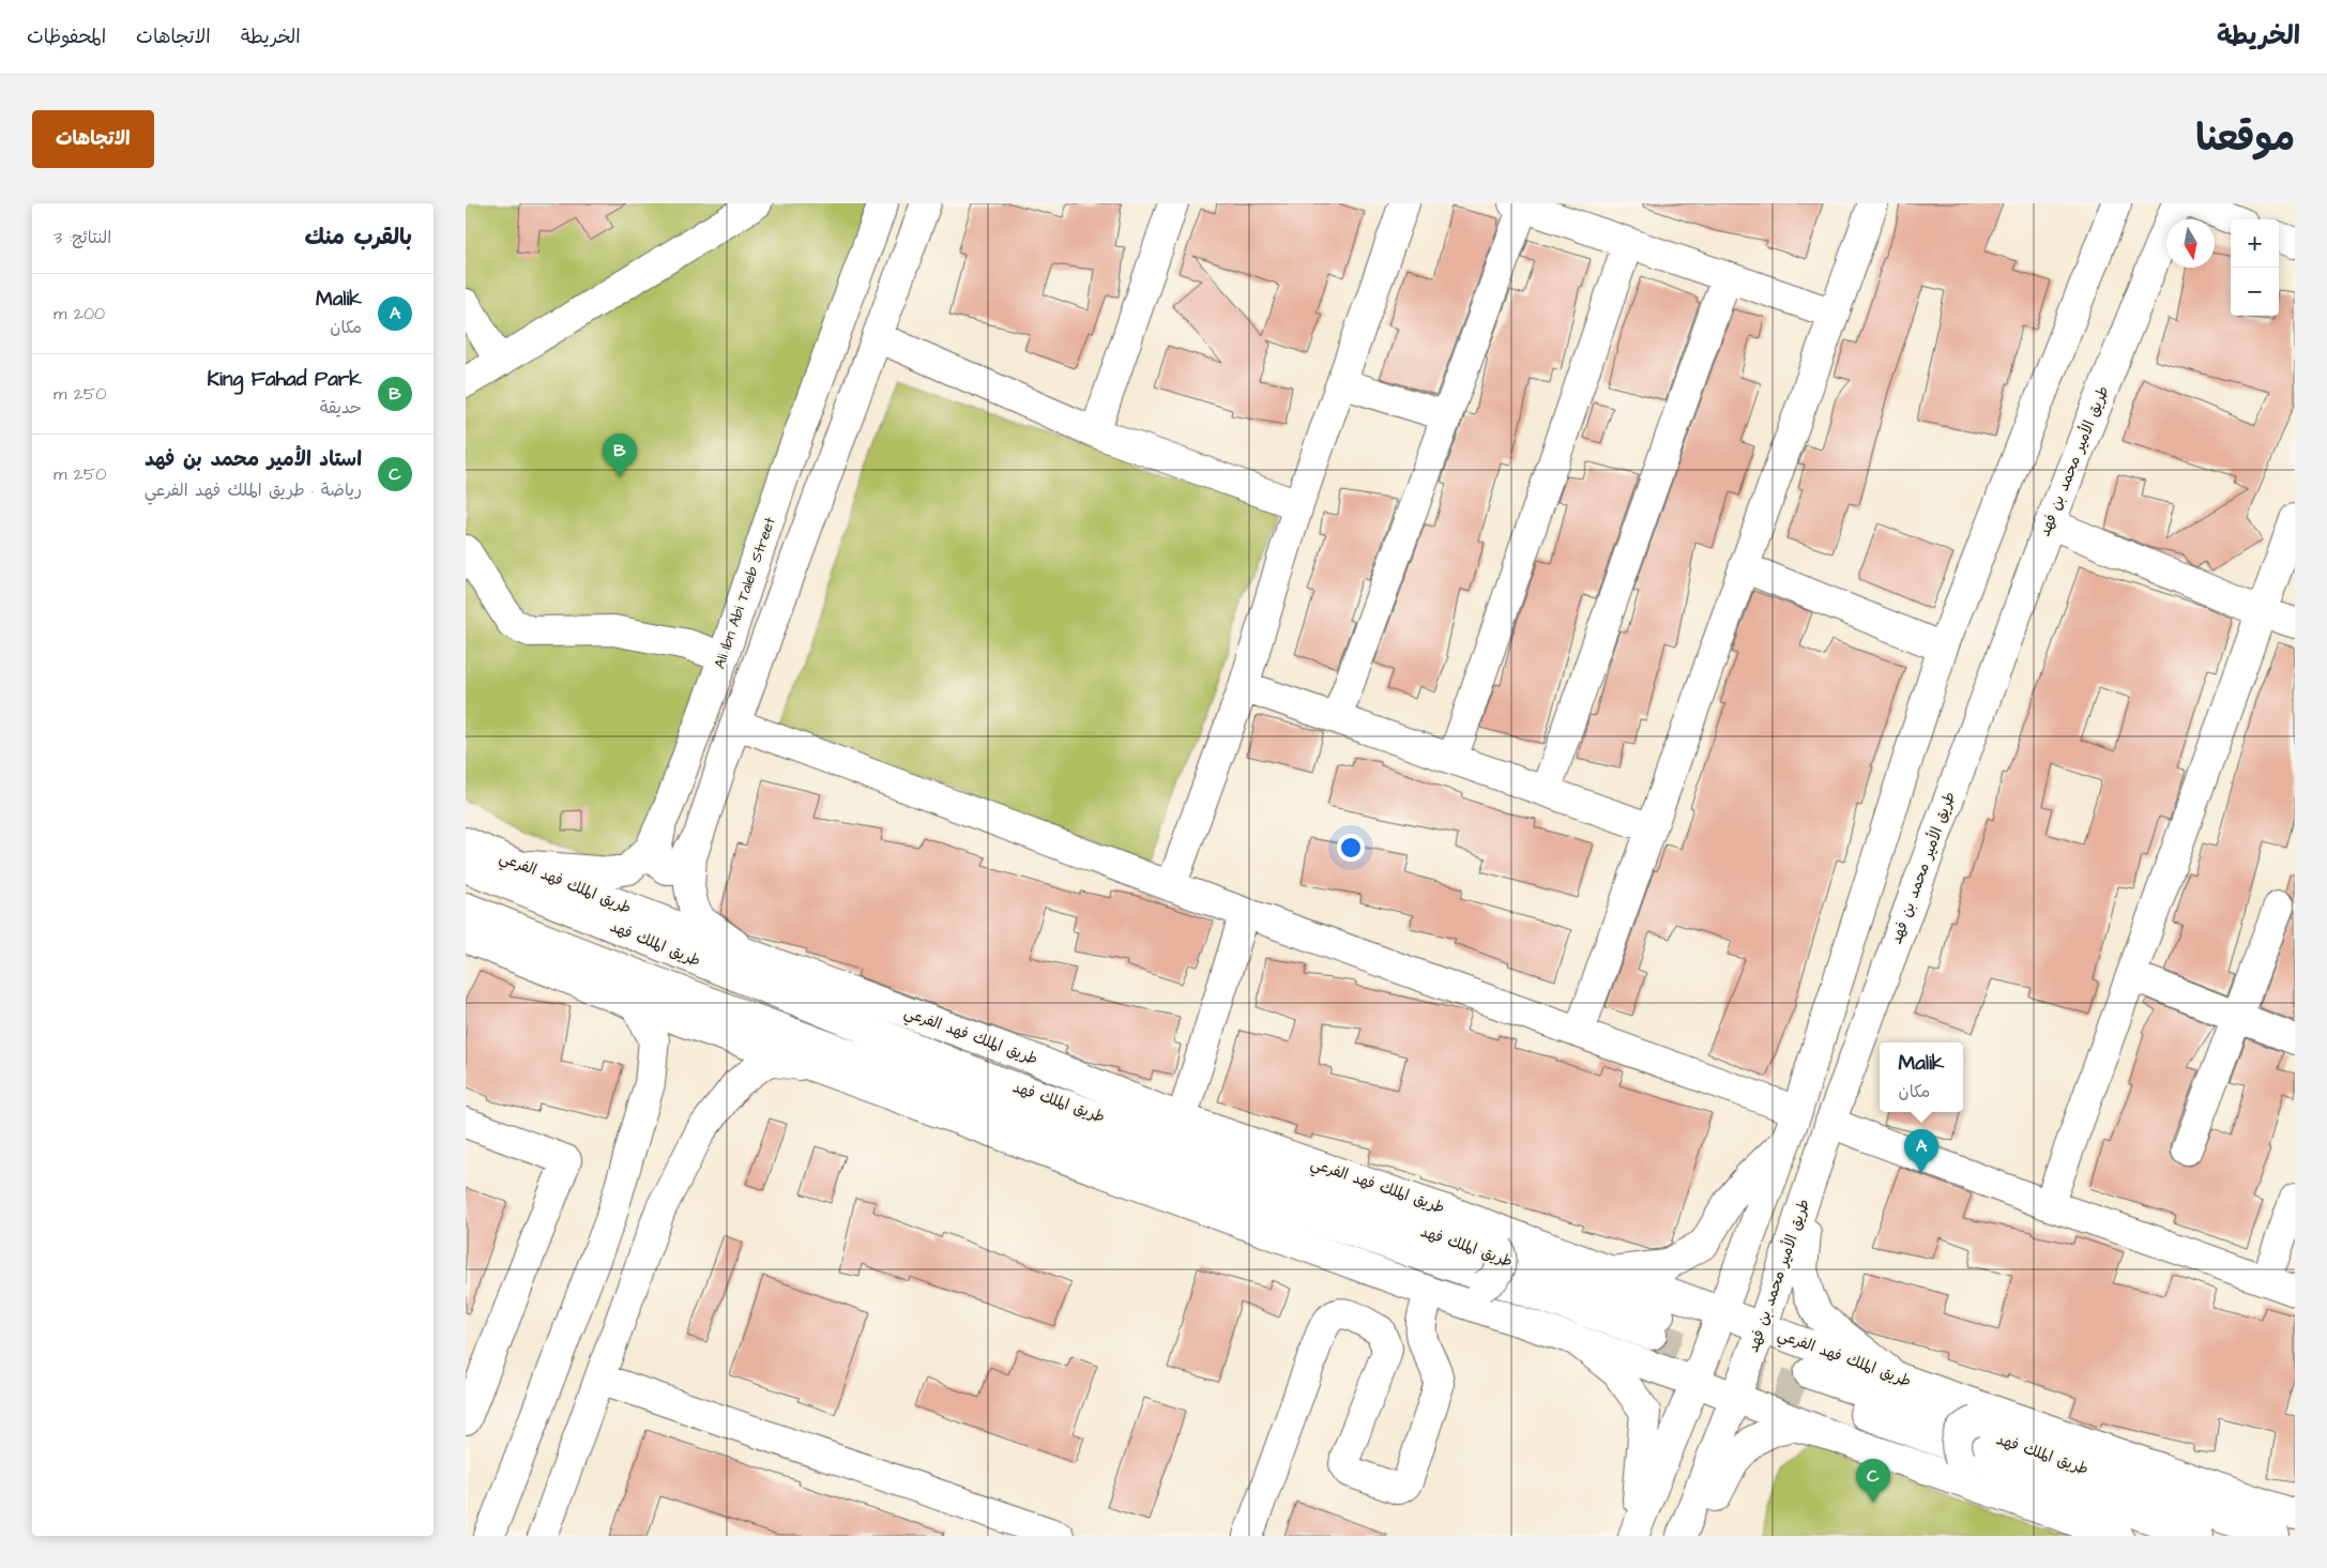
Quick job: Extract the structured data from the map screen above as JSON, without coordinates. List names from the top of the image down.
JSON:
{
  "streets": {
    "main road": [
      "طريق الأمير محمد بن فهد",
      "Ali Ibn Abi Taleb Street",
      "طريق الملك فهد الفرعي",
      "طريق الملك فهد"
    ]
  },
  "crossings": [
    ["طريق الأمير محمد بن فهد", "طريق الملك فهد الفرعي"],
    ["Ali Ibn Abi Taleb Street", "طريق الملك فهد الفرعي"]
  ],
  "north": "bottom",
  "page": {
    "header": "الخريطة",
    "nav": ["الخريطة", "الاتجاهات", "المحفوظات"],
    "title": "موقعنا",
    "buttons": "الاتجاهات",
    "heading": ["بالقرب منك", "النتائج: 3"],
    "map_buttons": ["+", "−"],
    "list": [
      {
        "mark": "A",
        "name": "Malik",
        "note": "مكان",
        "value": "200 m"
      },
      {
        "mark": "B",
        "name": "King Fahad Park",
        "note": "حديقة",
        "value": "250 m"
      },
      {
        "mark": "C",
        "name": "استاد الأمير محمد بن فهد",
        "note": "رياضة · طريق الملك فهد الفرعي",
        "value": "250 m"
      }
    ],
    "pins": ["B", "A", "C"],
    "popup": ["Malik", "مكان"]
  }
}
